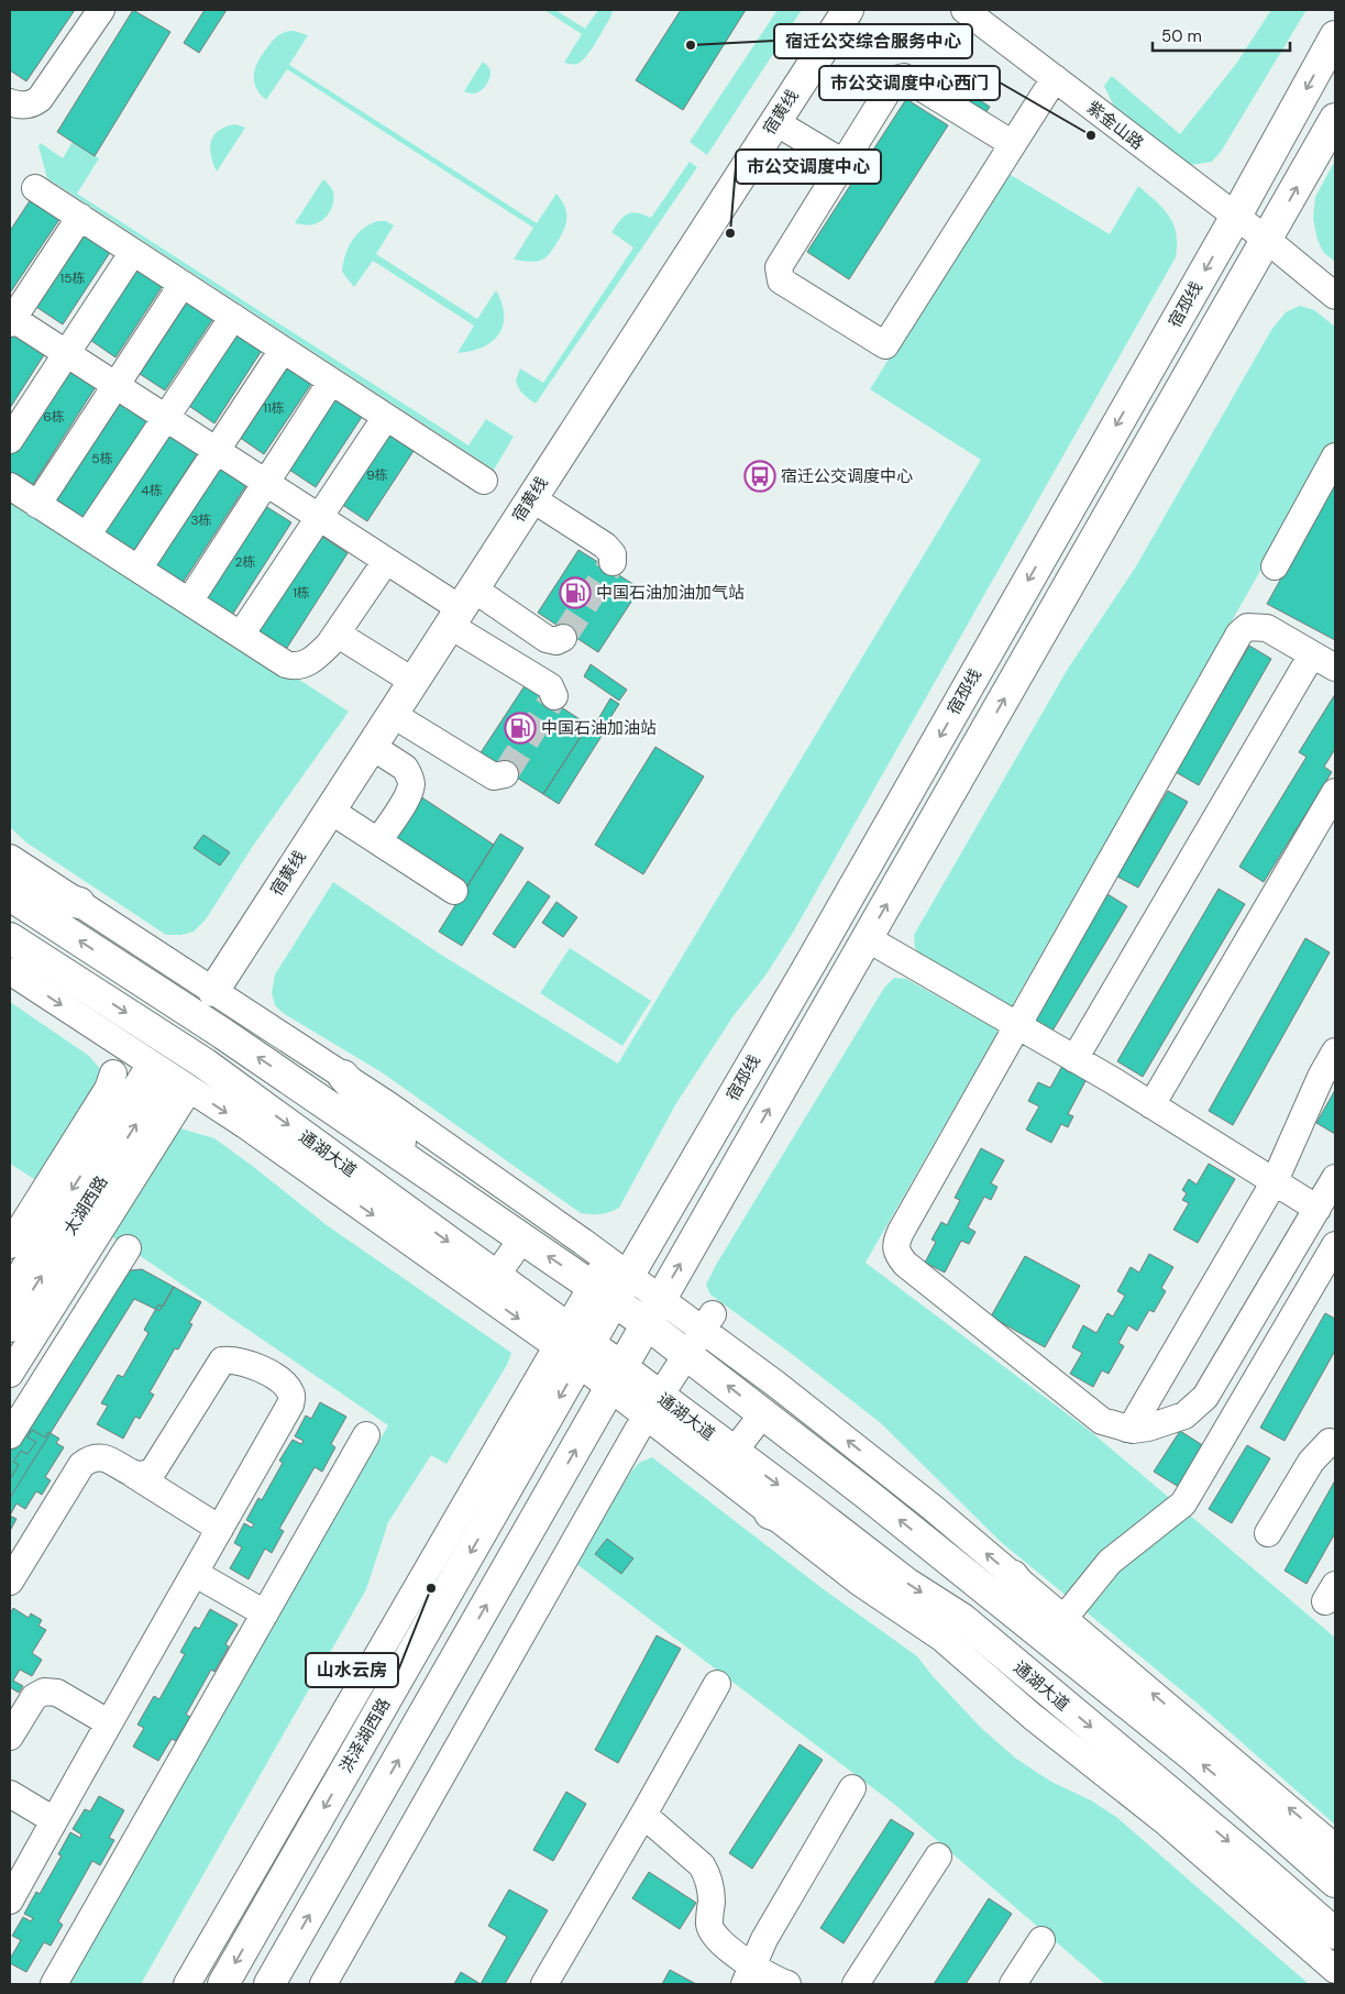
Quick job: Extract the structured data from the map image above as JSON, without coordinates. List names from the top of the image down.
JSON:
{
  "streets": {
    "main road": [
      "宿黄线",
      "宿邳线",
      "通湖大道",
      "洪泽湖西路"
    ],
    "street": ["紫金山路", "太湖西路"]
  },
  "crossings": [
    ["紫金山路", "宿邳线"],
    ["宿邳线", "通湖大道"],
    ["宿邳线", "洪泽湖西路"],
    ["通湖大道", "洪泽湖西路"]
  ],
  "places": {
    "other": [
      "宿迁公交综合服务中心",
      "市公交调度中心西门",
      "市公交调度中心",
      "山水云房"
    ],
    "bus stop": ["宿迁公交调度中心"],
    "fuel station": ["中国石油加油加气站", "中国石油加油站"]
  },
  "house_numbers": [
    "15栋",
    "11栋",
    "6栋",
    "5栋",
    "9栋",
    "4栋",
    "3栋",
    "2栋",
    "1栋"
  ],
  "scale_bar": "50 m"
}
